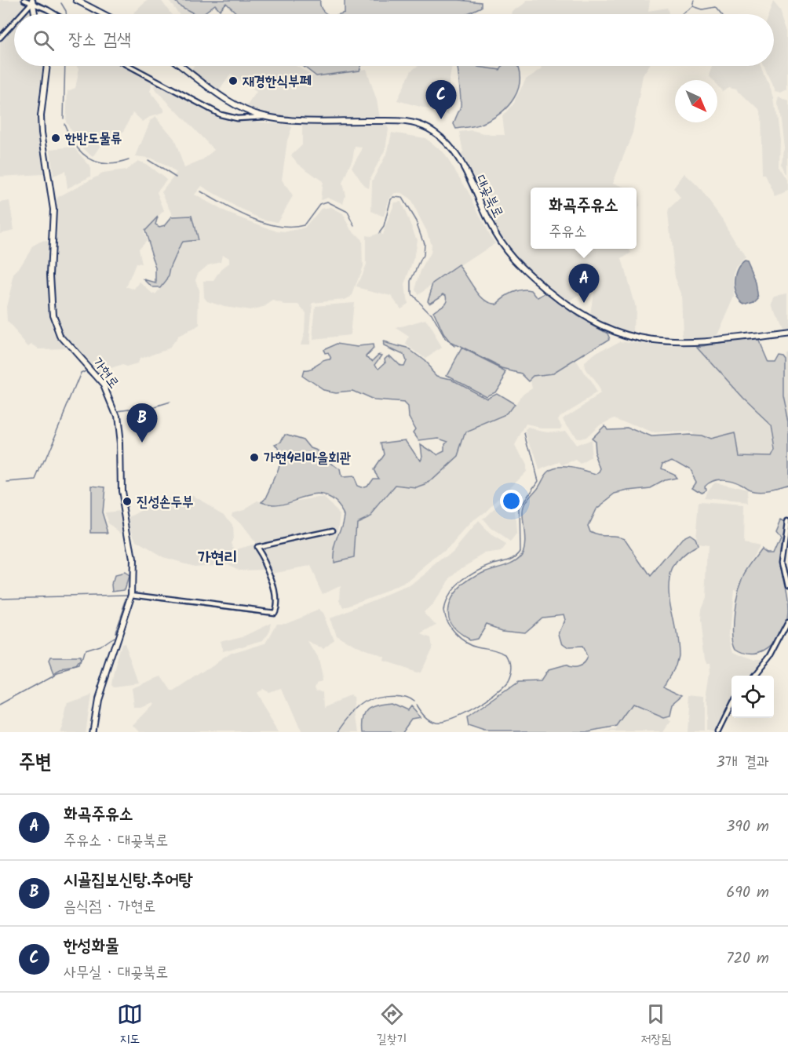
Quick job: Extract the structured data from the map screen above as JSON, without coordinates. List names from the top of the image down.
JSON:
{
  "streets": {
    "street": ["대곶북로", "가현로"]
  },
  "districts": ["가현리"],
  "places": [
    "재경한식부페",
    "한반도물류",
    "가현4리마을회관",
    "진성손두부"
  ],
  "north": "bottom right",
  "page": {
    "search": "장소 검색",
    "pins": ["C", "A", "B"],
    "popup": ["화곡주유소", "주유소"],
    "heading": ["주변", "3개 결과"],
    "list": [
      {
        "mark": "A",
        "name": "화곡주유소",
        "note": "주유소 · 대곶북로",
        "value": "390 m"
      },
      {
        "mark": "B",
        "name": "시골집보신탕.추어탕",
        "note": "음식점 · 가현로",
        "value": "690 m"
      },
      {
        "mark": "C",
        "name": "한성화물",
        "note": "사무실 · 대곶북로",
        "value": "720 m"
      }
    ],
    "nav": ["지도", "길찾기", "저장됨"]
  }
}
